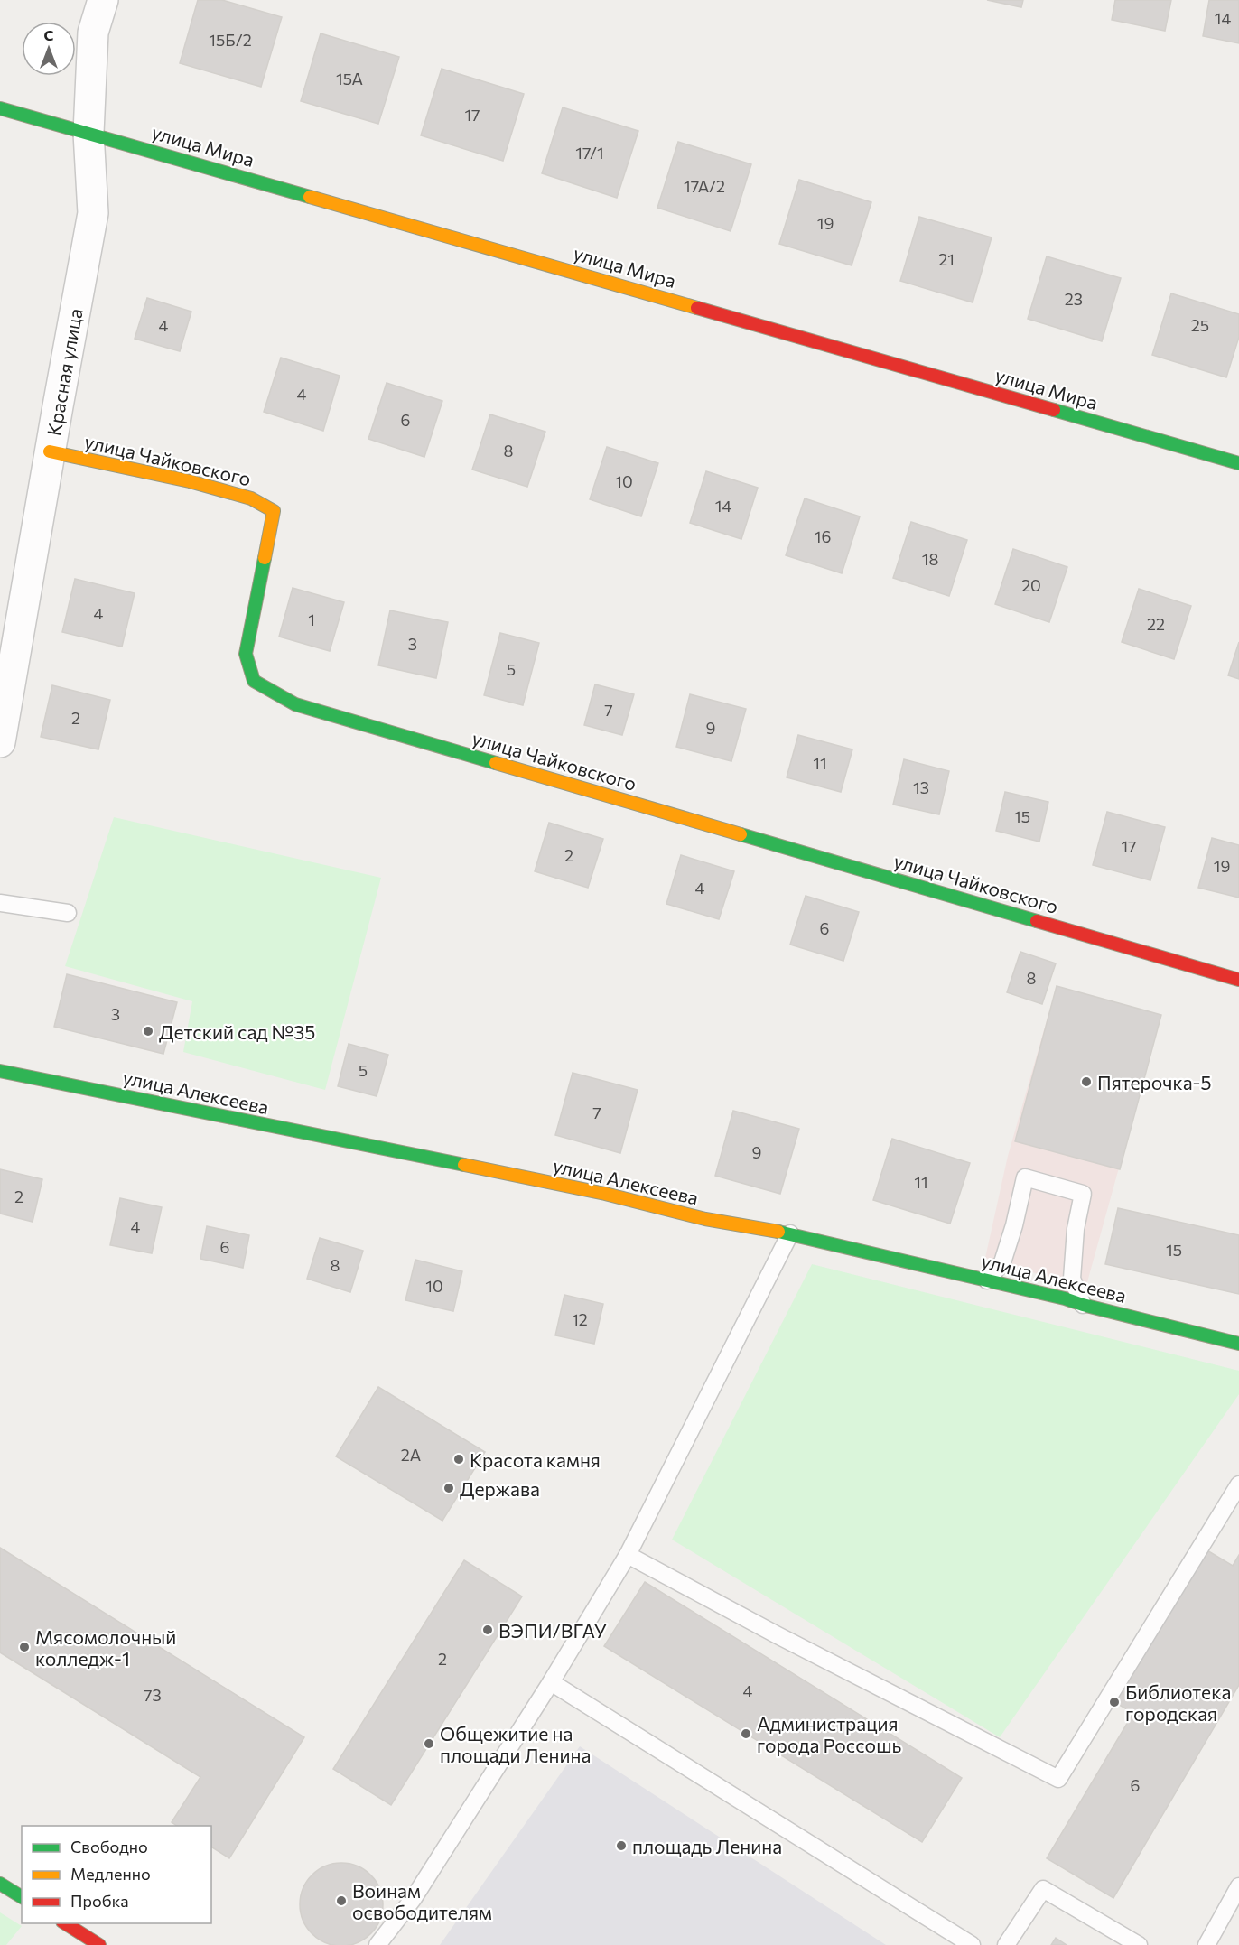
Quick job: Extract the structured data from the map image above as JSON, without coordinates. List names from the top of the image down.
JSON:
{
  "streets": {
    "street": [
      "улица Мира",
      "Красная улица",
      "улица Чайковского",
      "улица Алексеева"
    ]
  },
  "crossings": [
    ["улица Мира", "Красная улица"],
    ["Красная улица", "улица Чайковского"]
  ],
  "places": [
    "Детский сад №35",
    "Пятерочка-5",
    "Красота камня",
    "Держава",
    "ВЭПИ/ВГАУ",
    "Мясомолочный колледж-1",
    "Библиотека городская",
    "Администрация города Россошь",
    "Общежитие на площади Ленина",
    "площадь Ленина",
    "Воинам освободителям"
  ],
  "house_numbers": [
    "14",
    "15Б/2",
    "15А",
    "17",
    "17/1",
    "17А/2",
    "19",
    "21",
    "23",
    "4",
    "25",
    "4",
    "6",
    "8",
    "10",
    "14",
    "16",
    "18",
    "20",
    "4",
    "1",
    "22",
    "3",
    "5",
    "7",
    "2",
    "9",
    "11",
    "13",
    "15",
    "17",
    "2",
    "19",
    "4",
    "6",
    "8",
    "3",
    "5",
    "7",
    "9",
    "11",
    "2",
    "4",
    "6",
    "15",
    "8",
    "10",
    "12",
    "2А",
    "2",
    "4",
    "73",
    "6"
  ],
  "legend": ["Свободно", "Медленно", "Пробка"],
  "north": "top"
}
